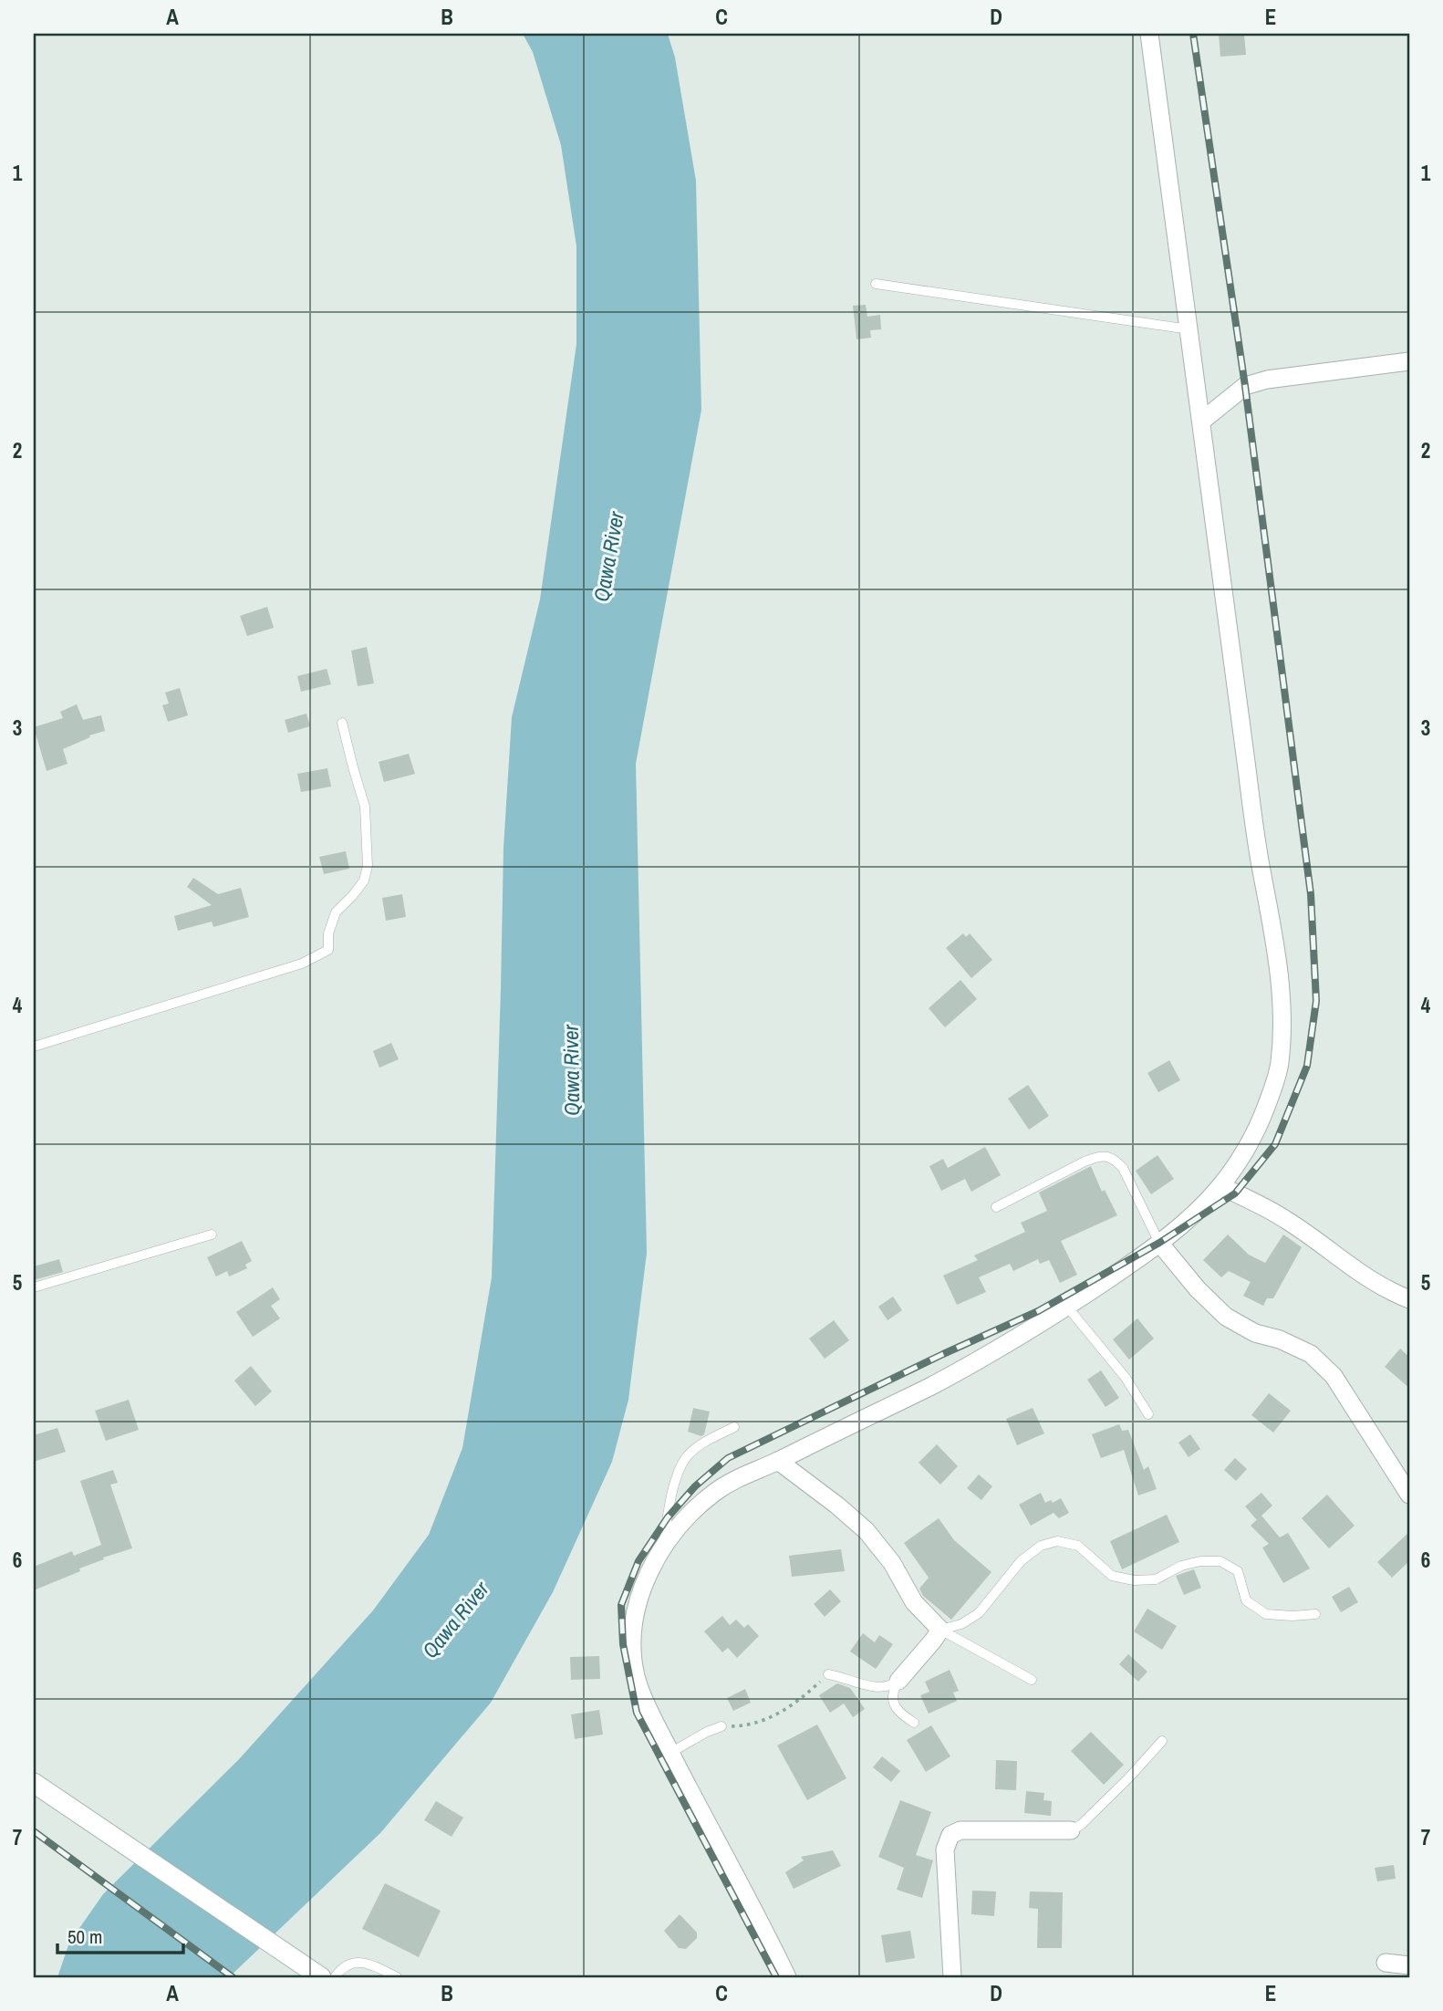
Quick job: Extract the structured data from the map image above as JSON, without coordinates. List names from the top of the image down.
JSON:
{
  "water": ["Qawa River"],
  "scale_bar": "50 m",
  "grid": {
    "columns": [
      "A",
      "B",
      "C",
      "D",
      "E"
    ],
    "rows": [
      "1",
      "2",
      "3",
      "4",
      "5",
      "6",
      "7"
    ]
  }
}
